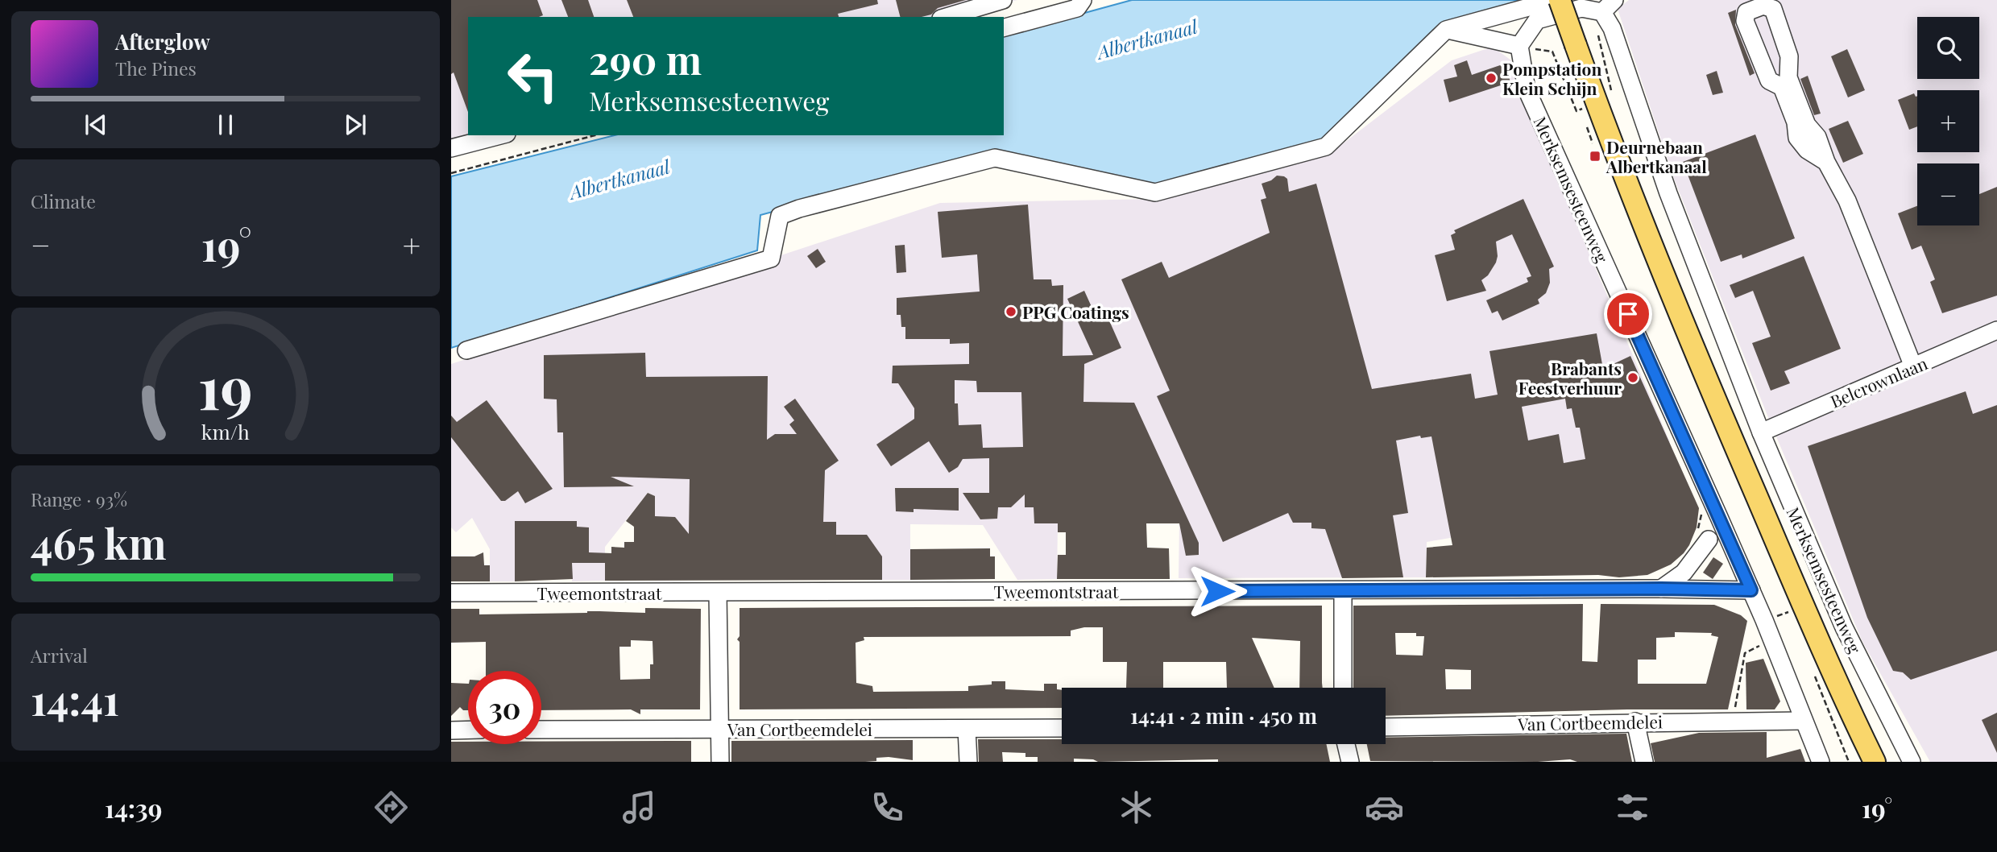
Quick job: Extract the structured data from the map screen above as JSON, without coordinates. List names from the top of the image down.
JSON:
{
  "streets": {
    "main road": ["Merksemsesteenweg"],
    "street": ["Belcrownlaan", "Tweemontstraat", "Van Cortbeemdelei"]
  },
  "crossings": [
    ["Merksemsesteenweg", "Belcrownlaan"],
    ["Merksemsesteenweg", "Tweemontstraat"],
    ["Merksemsesteenweg", "Van Cortbeemdelei"]
  ],
  "water": ["Albertkanaal"],
  "places": {
    "other": ["Pompstation Klein Schijn", "PPG Coatings", "Brabants Feestverhuur"],
    "transit": ["Deurnebaan Albertkanaal"]
  },
  "page": {
    "map_buttons": ["+", "−"],
    "turn": ["290 m", "Merksemsesteenweg"],
    "song": ["Afterglow", "The Pines"],
    "tile": [
      "Climate",
      ["Range · 93%", "465 km"],
      ["Arrival", "14:41"]
    ],
    "heat": ["−", "19°", "+"],
    "limit": "30",
    "trip": "14:41 · 2 min · 450 m",
    "tabs": ["14:39", "19°"],
    "gauge": ["19", "km/h"]
  }
}
